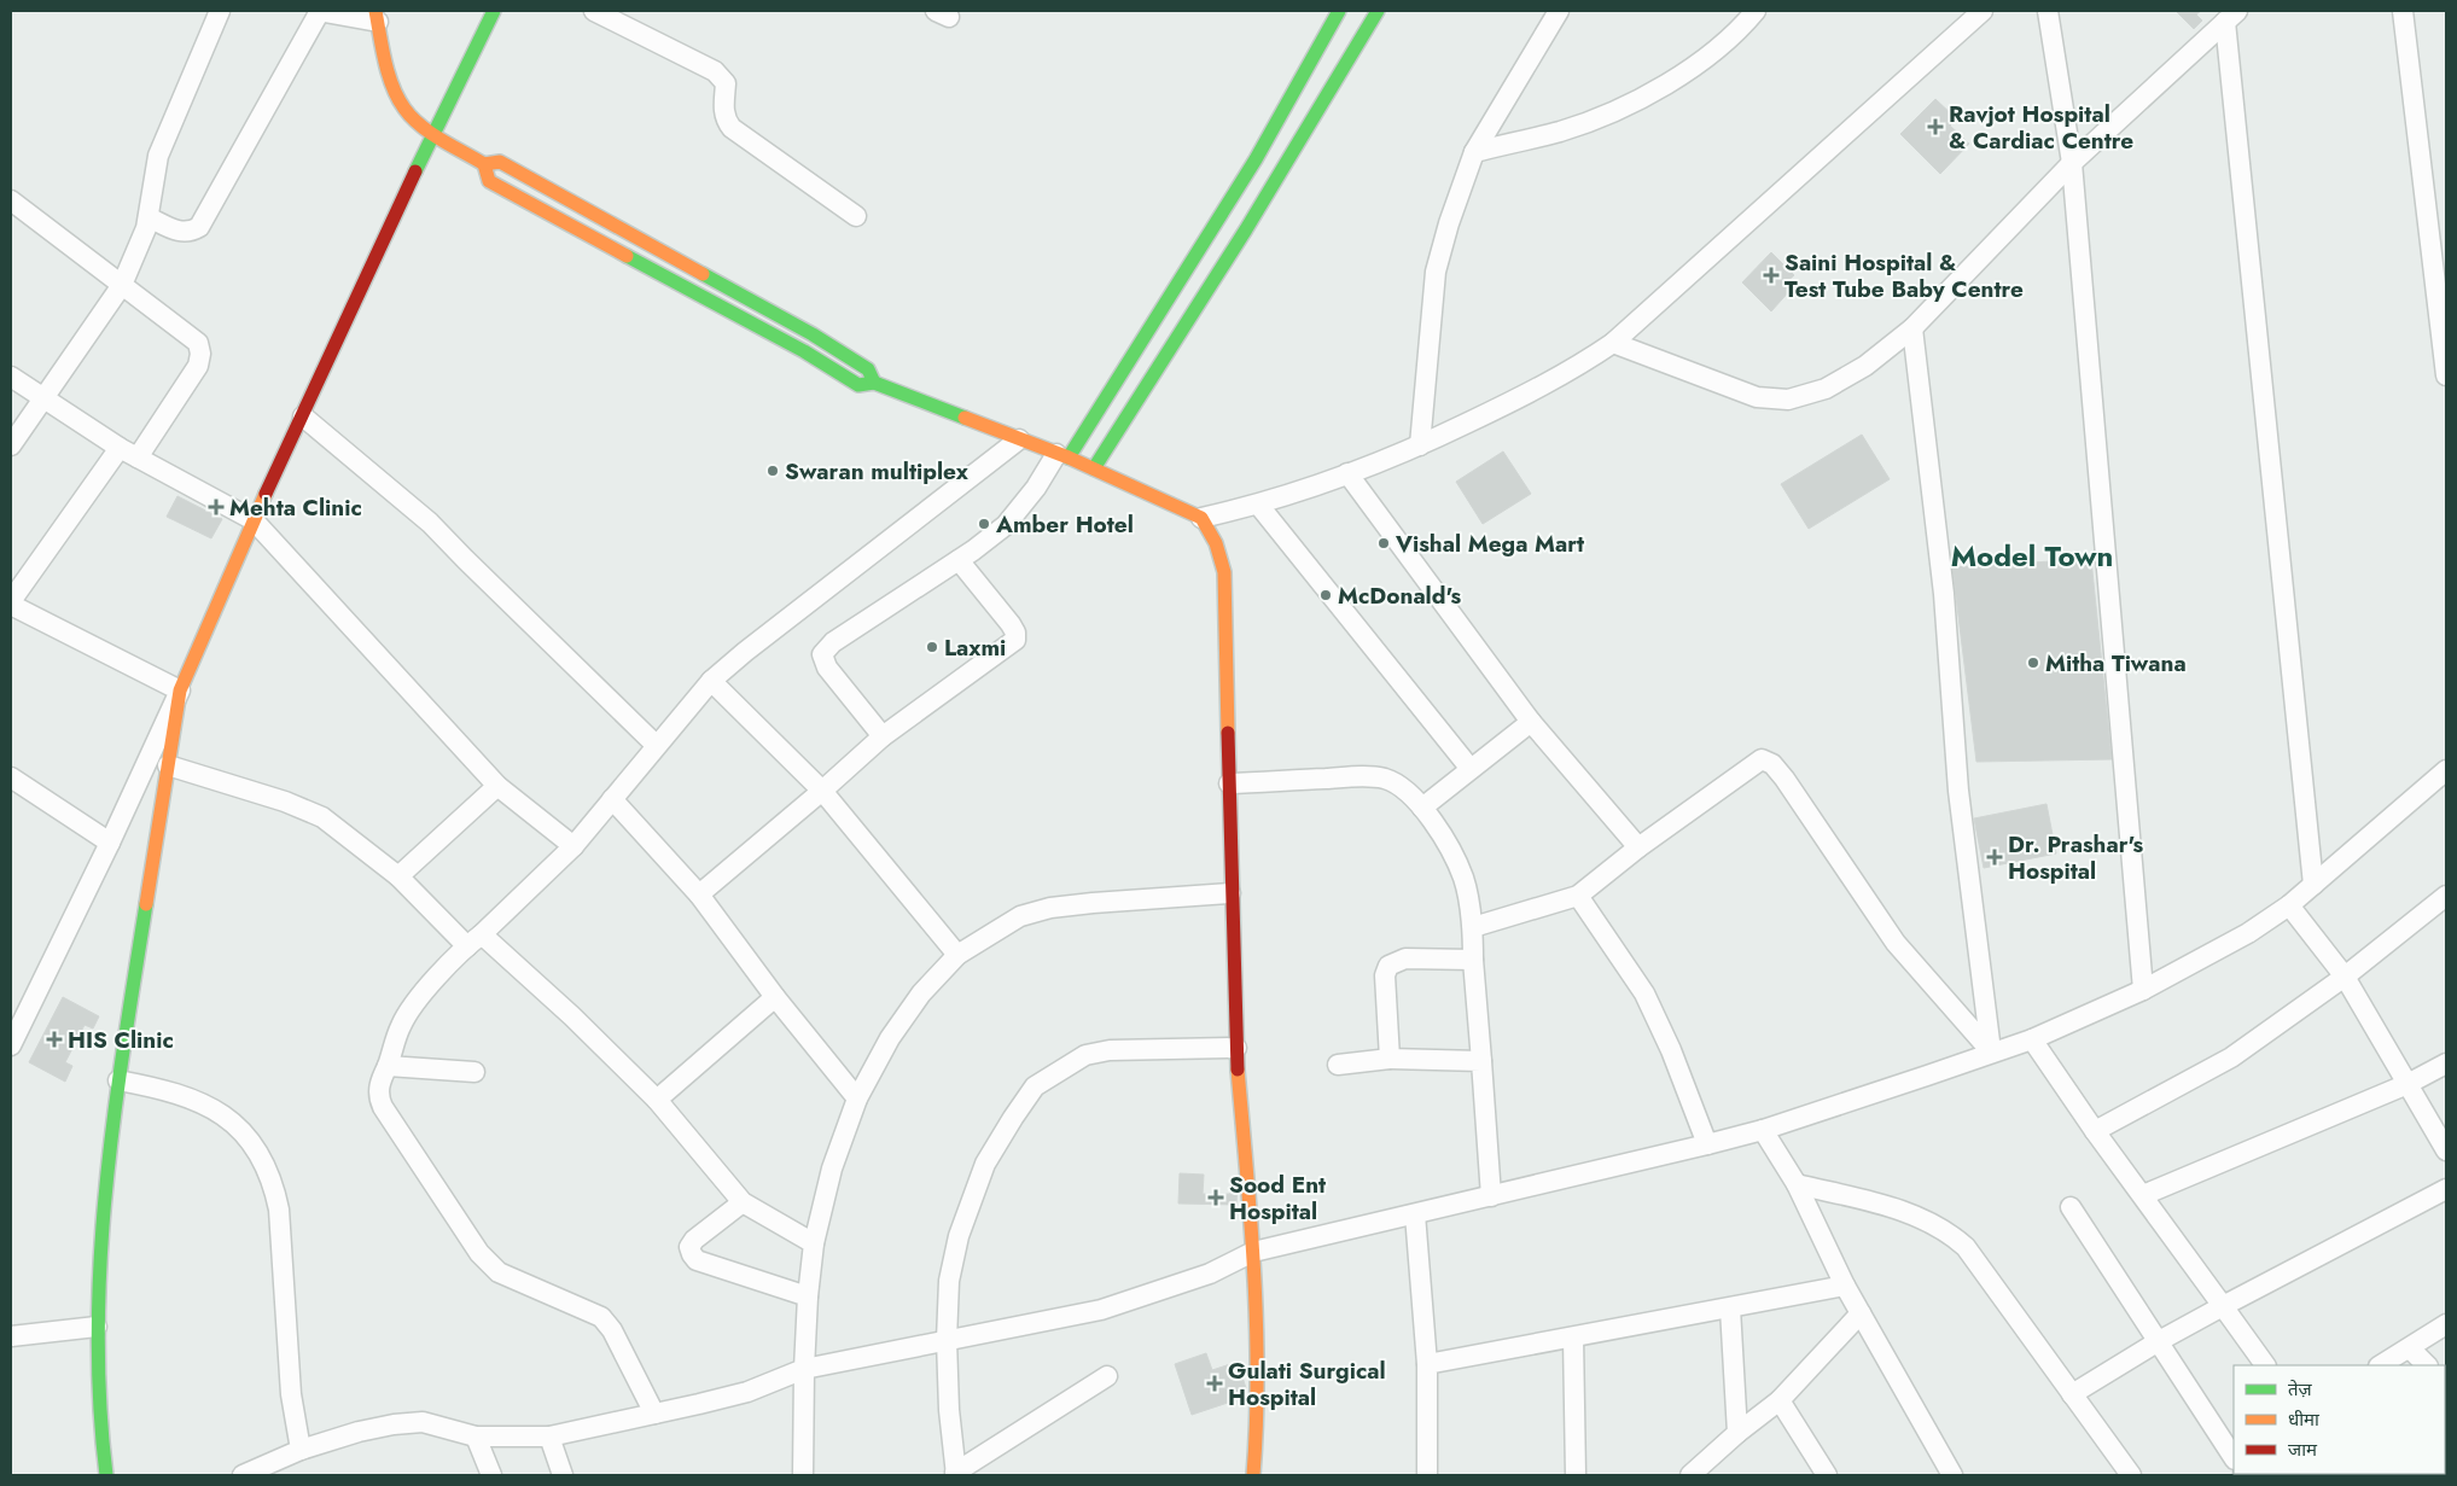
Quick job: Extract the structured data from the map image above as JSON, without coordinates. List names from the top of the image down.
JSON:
{
  "districts": ["Model Town"],
  "places": {
    "health": [
      "Ravjot Hospital & Cardiac Centre",
      "Saini Hospital & Test Tube Baby Centre",
      "Mehta Clinic",
      "Dr. Prashar's Hospital",
      "HIS Clinic",
      "Sood Ent Hospital",
      "Gulati Surgical Hospital"
    ],
    "other": [
      "Swaran multiplex",
      "Amber Hotel",
      "Vishal Mega Mart",
      "McDonald's",
      "Laxmi",
      "Mitha Tiwana"
    ]
  },
  "legend": ["तेज़", "धीमा", "जाम"]
}
